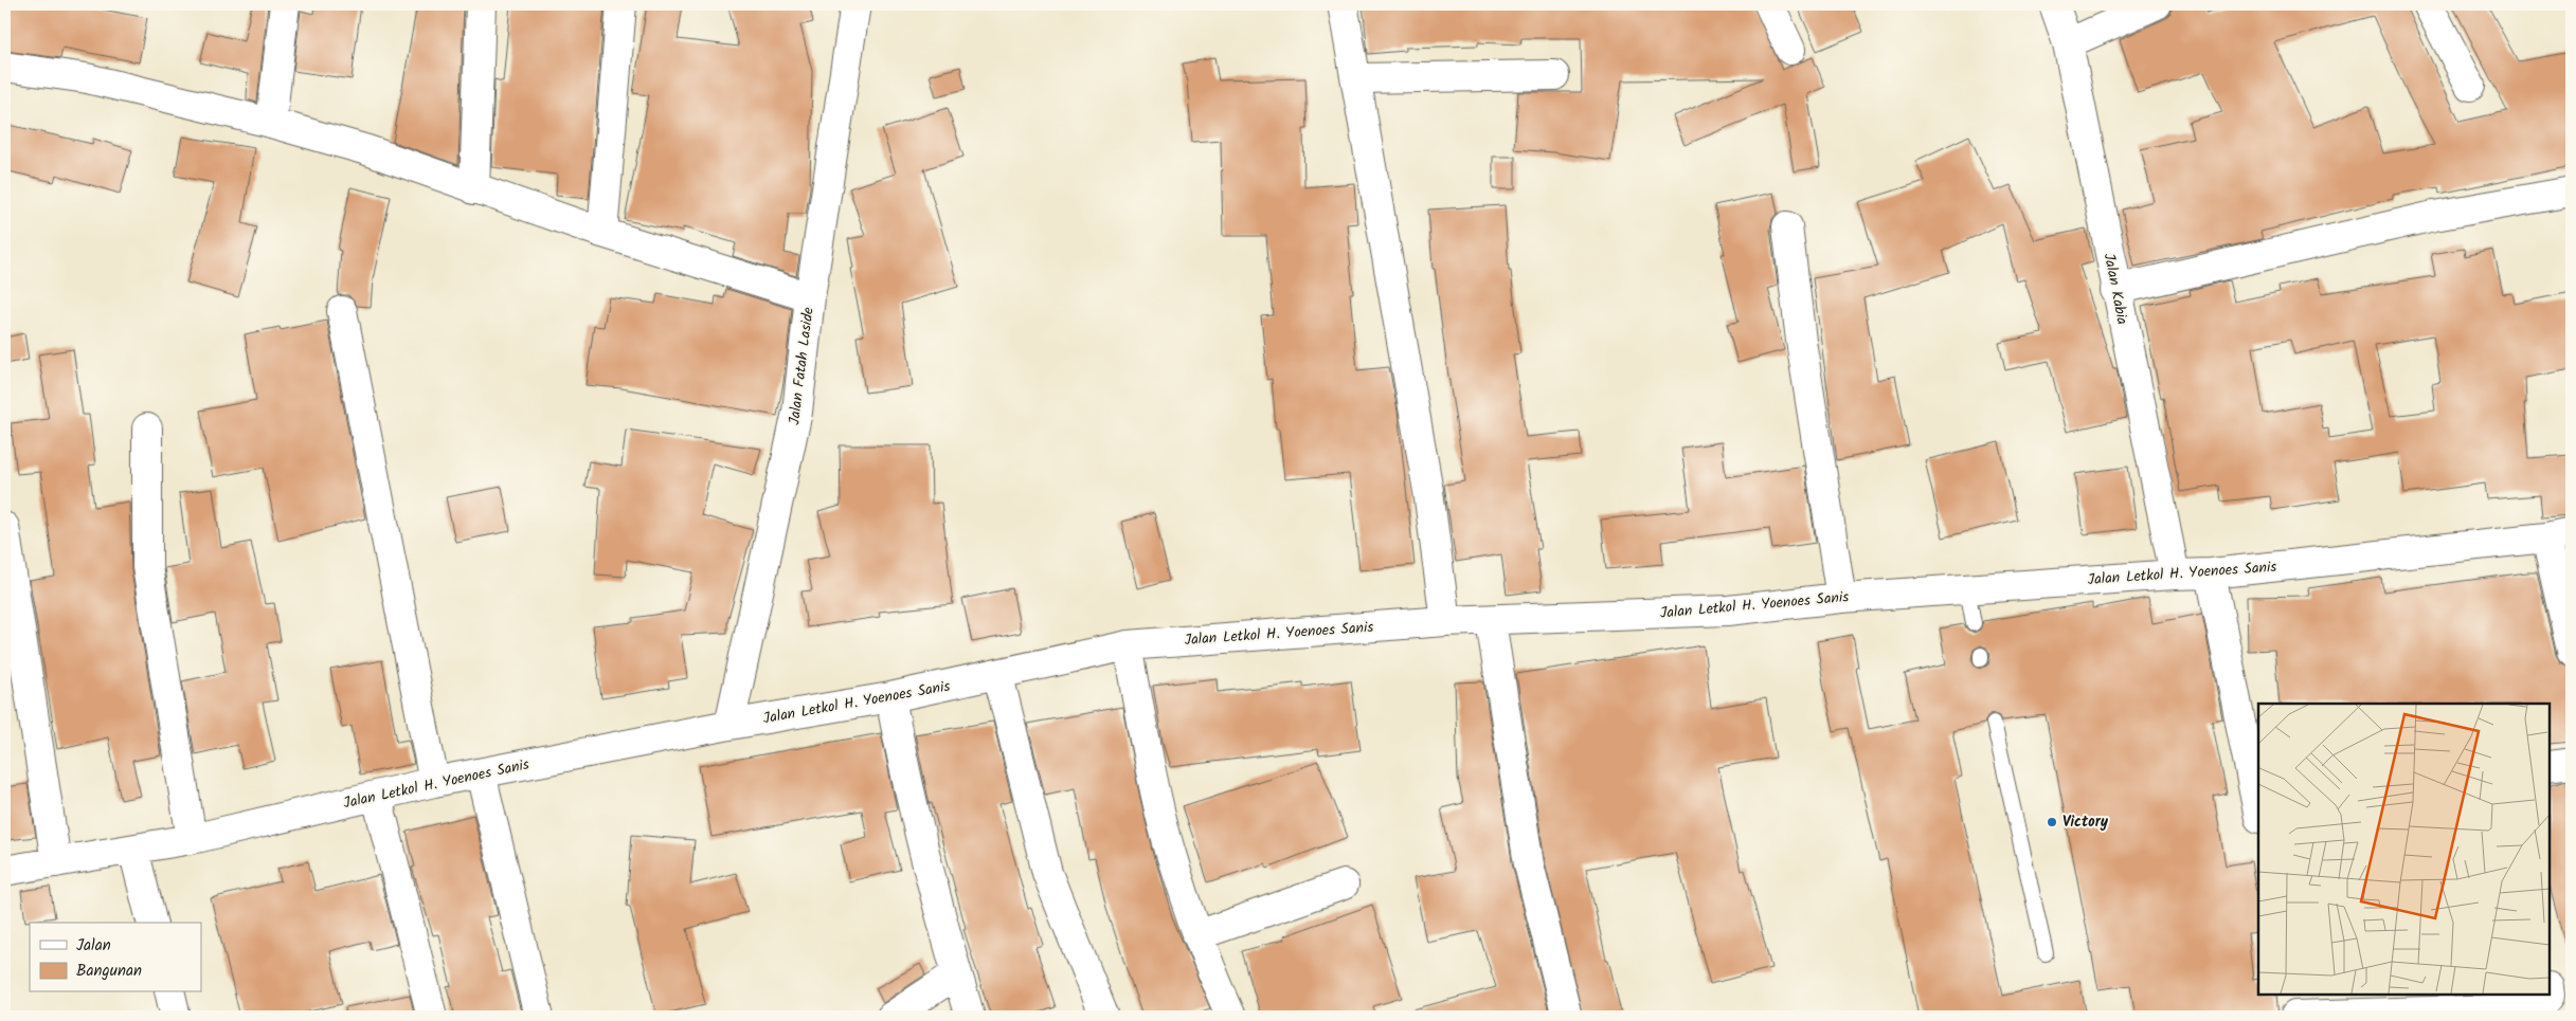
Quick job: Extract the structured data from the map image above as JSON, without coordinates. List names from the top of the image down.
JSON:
{
  "streets": {
    "street": ["Jalan Kabia", "Jalan Fatah Laside", "Jalan Letkol H. Yoenoes Sanis"]
  },
  "crossings": [
    ["Jalan Kabia", "Jalan Letkol H. Yoenoes Sanis"],
    ["Jalan Fatah Laside", "Jalan Letkol H. Yoenoes Sanis"]
  ],
  "places": ["Victory"],
  "legend": ["Jalan", "Bangunan"]
}
